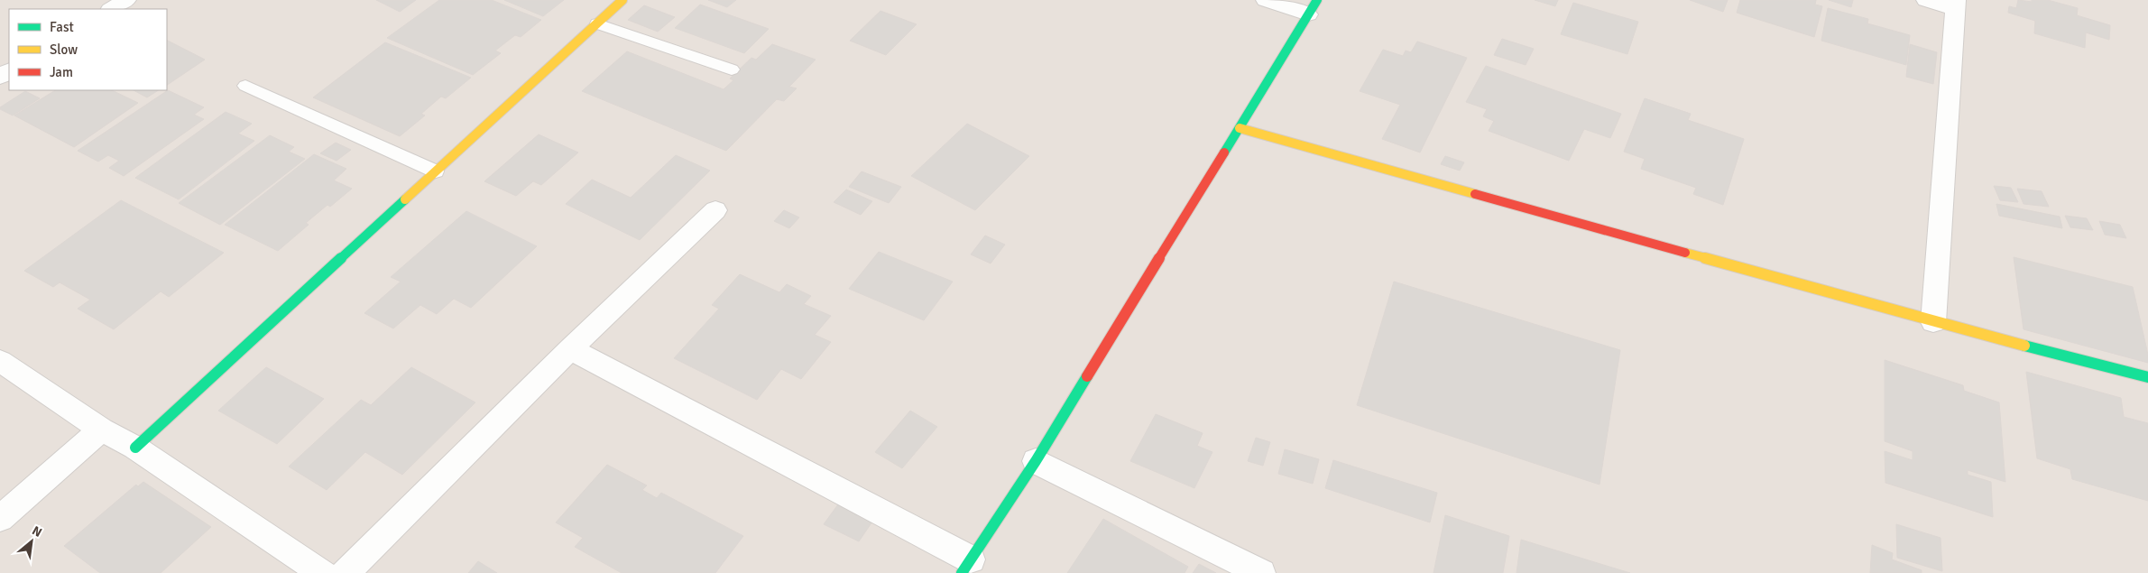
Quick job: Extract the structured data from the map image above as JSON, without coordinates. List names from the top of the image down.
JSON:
{
  "legend": ["Fast", "Slow", "Jam"],
  "north": "top right"
}
